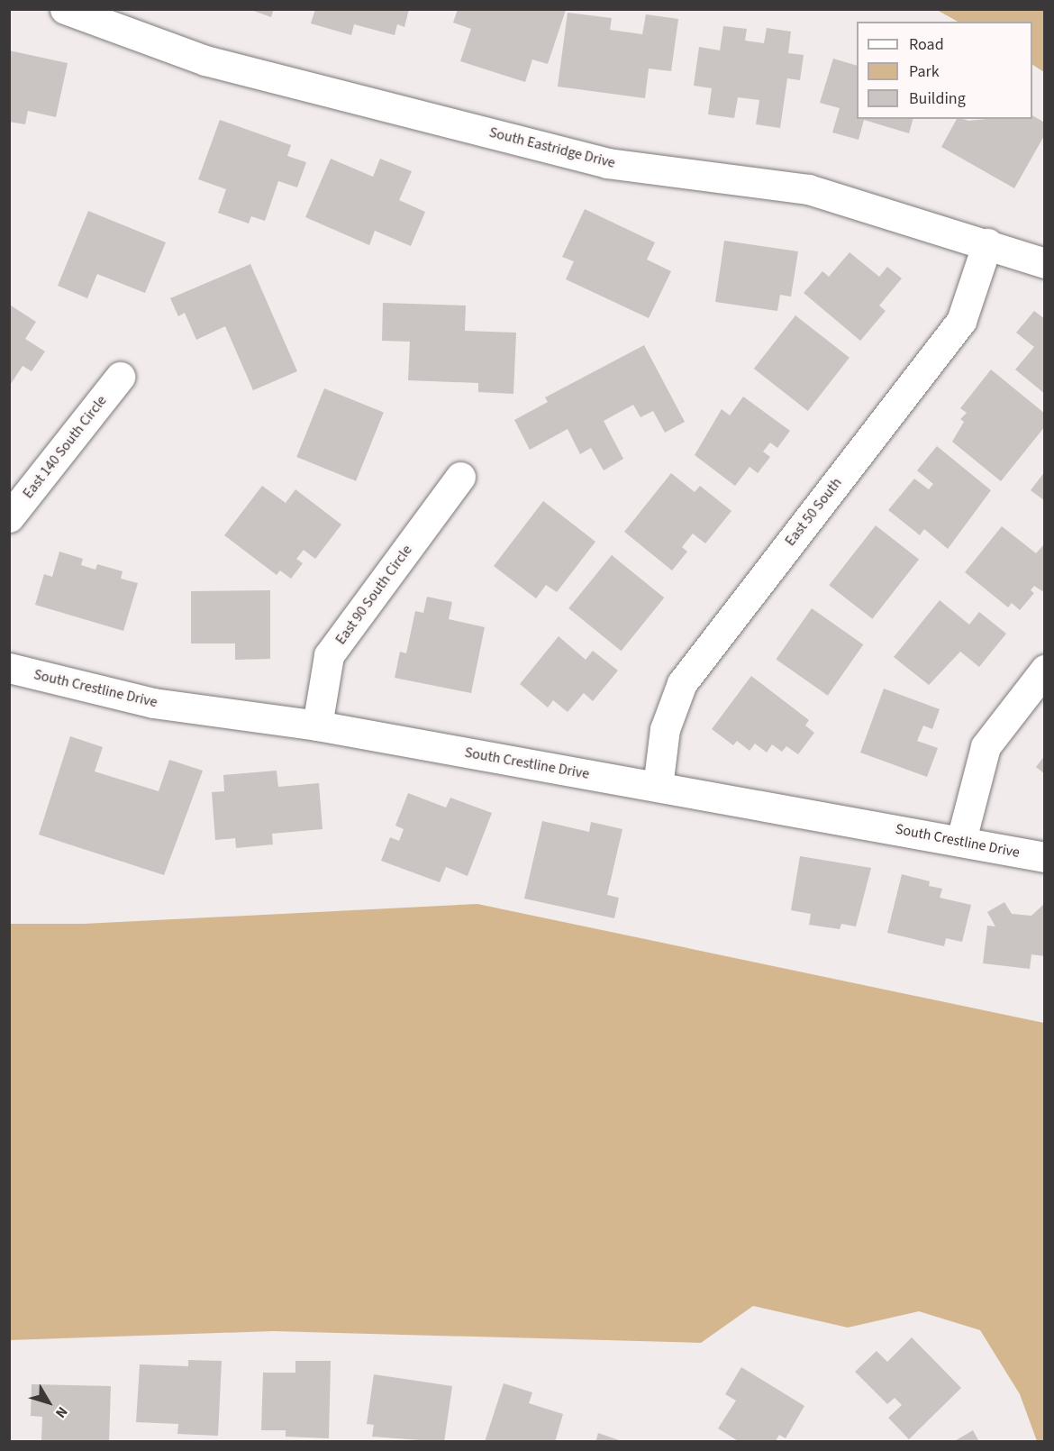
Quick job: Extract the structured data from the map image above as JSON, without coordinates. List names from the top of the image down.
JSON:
{
  "streets": {
    "street": [
      "South Eastridge Drive",
      "East 140 South Circle",
      "East 50 South",
      "East 90 South Circle",
      "South Crestline Drive"
    ]
  },
  "crossings": [
    ["South Eastridge Drive", "East 50 South"],
    ["East 50 South", "South Crestline Drive"],
    ["East 90 South Circle", "South Crestline Drive"]
  ],
  "legend": ["Road", "Park", "Building"],
  "north": "bottom right"
}
